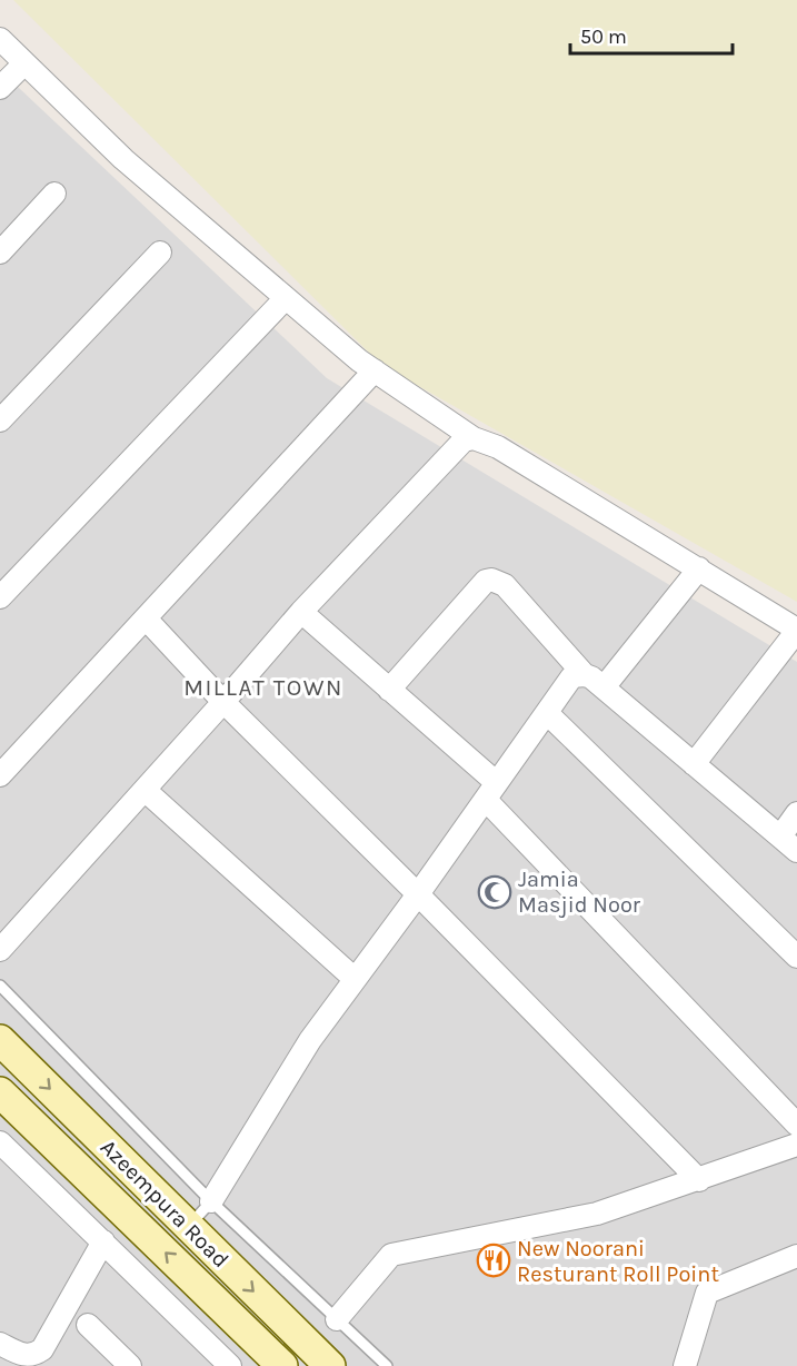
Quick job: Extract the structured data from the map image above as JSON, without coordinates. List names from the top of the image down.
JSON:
{
  "streets": {
    "main road": ["Azeempura Road"]
  },
  "districts": ["MILLAT TOWN"],
  "places": {
    "mosque": ["Jamia Masjid Noor"],
    "restaurant": ["New Noorani Resturant Roll Point"]
  },
  "scale_bar": "50 m"
}
